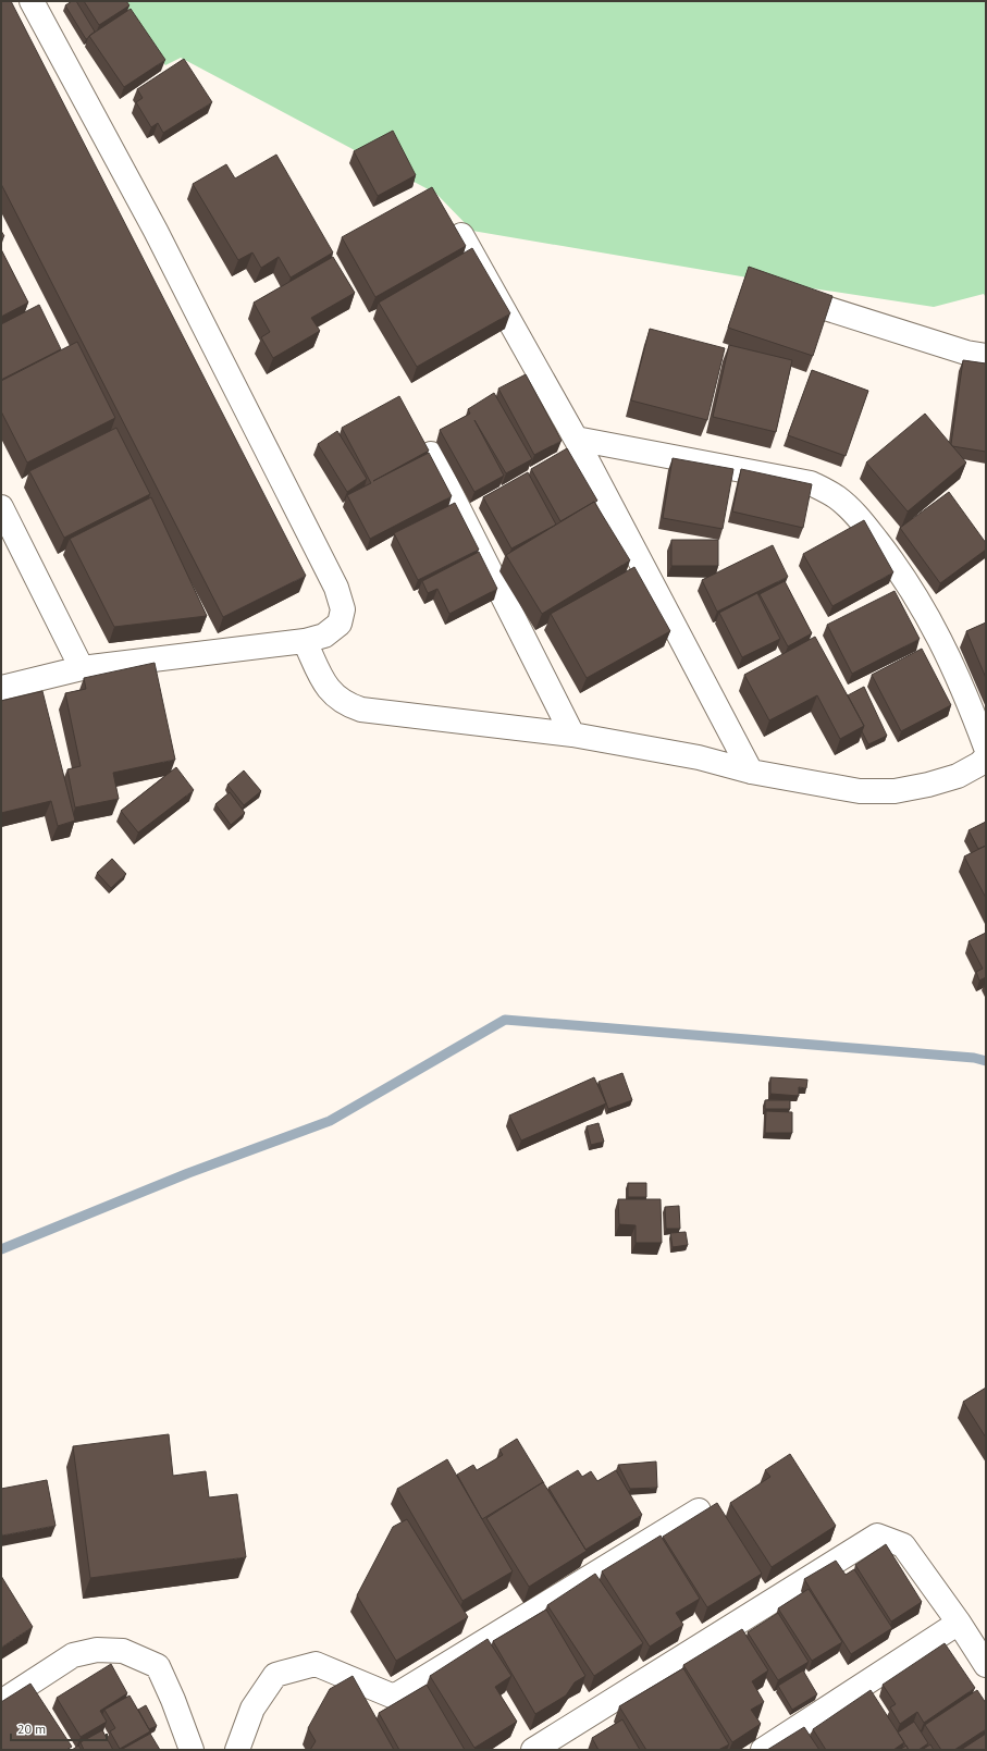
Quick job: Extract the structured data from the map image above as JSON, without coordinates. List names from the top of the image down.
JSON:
{
  "scale_bar": "20 m"
}
